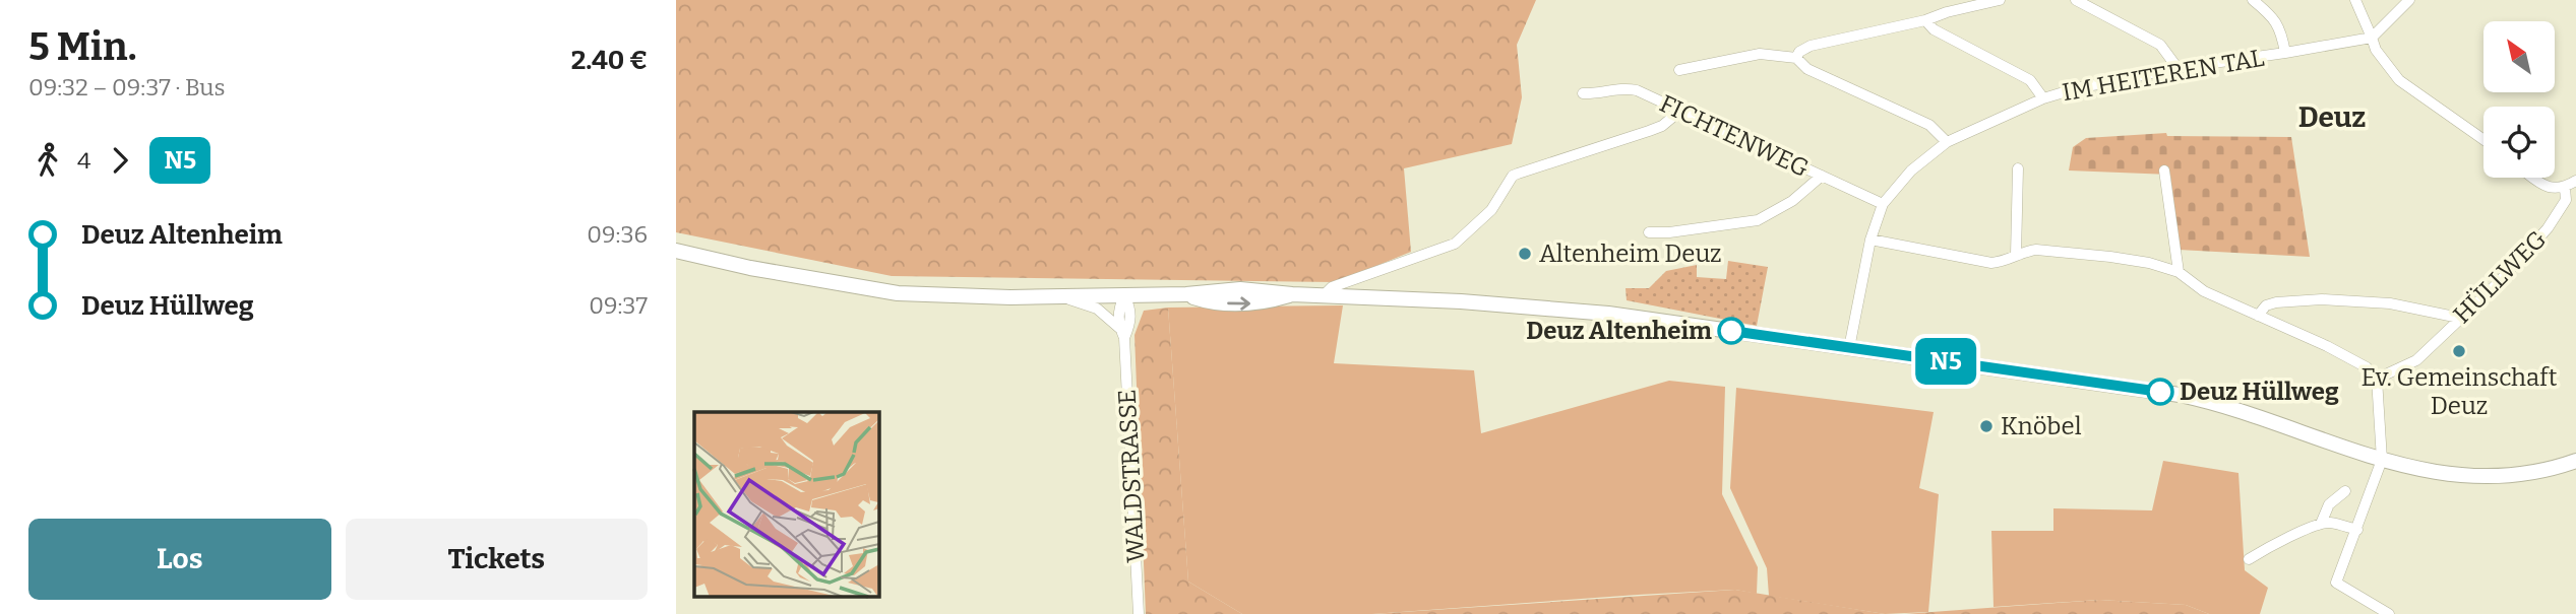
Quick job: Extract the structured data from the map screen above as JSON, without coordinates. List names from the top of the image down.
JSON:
{
  "streets": {
    "street": [
      "IM HEITEREN TAL",
      "FICHTENWEG",
      "HÜLLWEG",
      "WALDSTRASSE"
    ]
  },
  "crossings": [
    ["IM HEITEREN TAL", "FICHTENWEG"]
  ],
  "districts": ["Deuz"],
  "places": [
    "Altenheim Deuz",
    "Deuz Altenheim",
    "Ev. Gemeinschaft Deuz",
    "Deuz Hüllweg",
    "Knöbel"
  ],
  "lines": ["bus line N5"],
  "north": "top left",
  "page": {
    "heading": ["5 Min.", "09:32 – 09:37 · Bus", "2.40 €"],
    "on_map": "N5",
    "legs": ["4", "N5"],
    "list": [
      {
        "name": "Deuz Altenheim",
        "value": "09:36"
      },
      {
        "name": "Deuz Hüllweg",
        "value": "09:37"
      }
    ],
    "buttons": ["Los", "Tickets"]
  }
}
